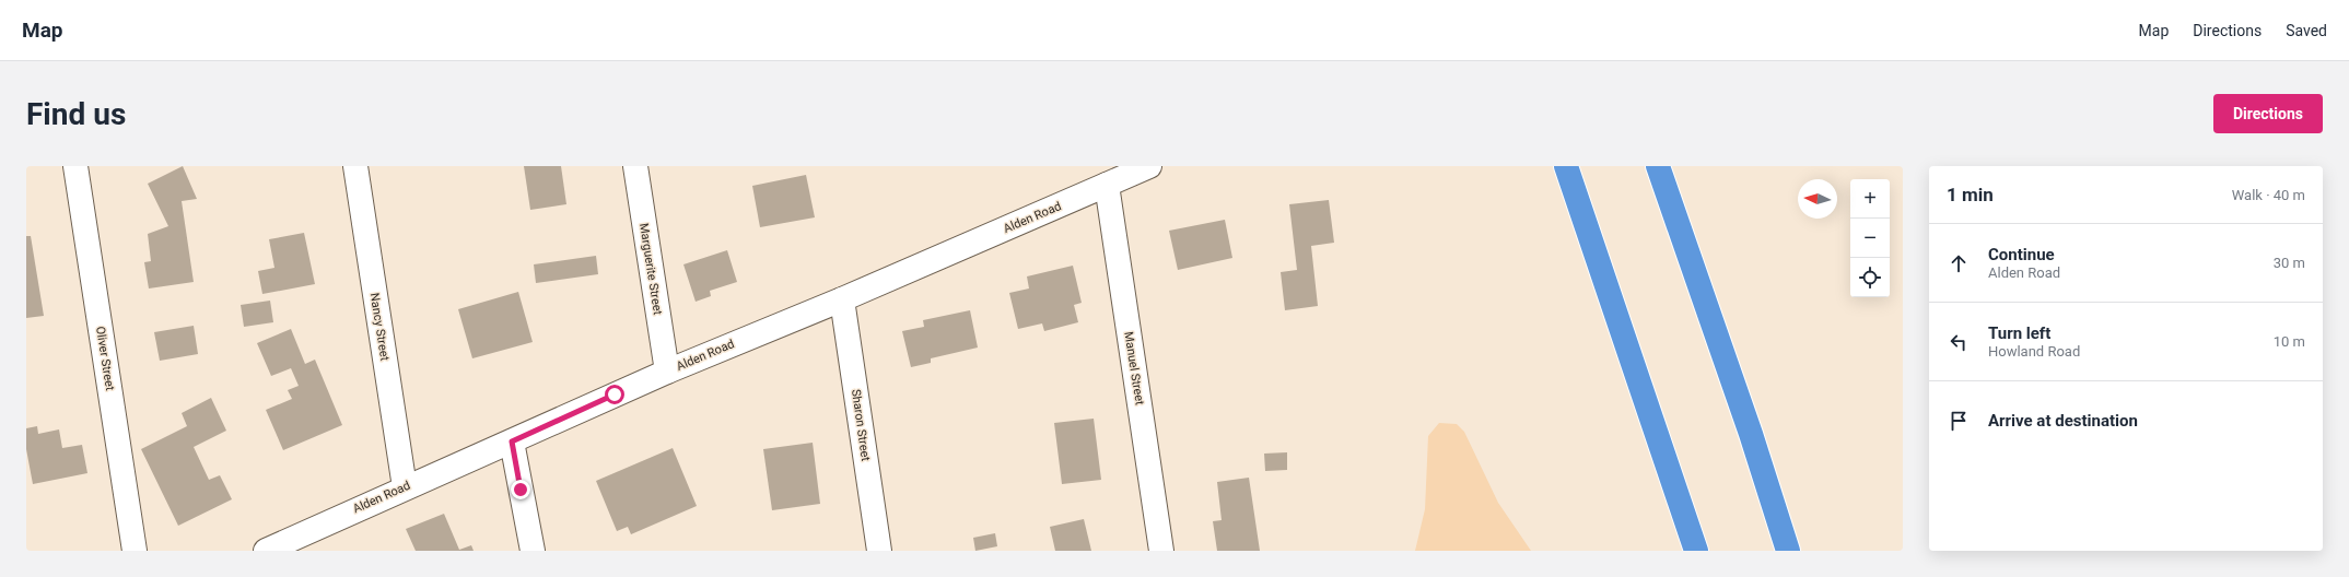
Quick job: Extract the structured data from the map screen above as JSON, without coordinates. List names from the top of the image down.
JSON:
{
  "streets": {
    "street": [
      "Alden Road",
      "Marguerite Street",
      "Nancy Street",
      "Oliver Street",
      "Manuel Street",
      "Sharon Street"
    ]
  },
  "crossings": [
    ["Alden Road", "Marguerite Street"],
    ["Alden Road", "Nancy Street"],
    ["Alden Road", "Manuel Street"],
    ["Alden Road", "Sharon Street"]
  ],
  "north": "left",
  "page": {
    "header": "Map",
    "nav": ["Map", "Directions", "Saved"],
    "buttons": "Directions",
    "title": "Find us",
    "heading": ["1 min", "Walk · 40 m"],
    "map_buttons": ["+", "−"],
    "list": [
      ["Continue", "Alden Road", "30 m"],
      ["Turn left", "Howland Road", "10 m"],
      "Arrive at destination"
    ]
  }
}
